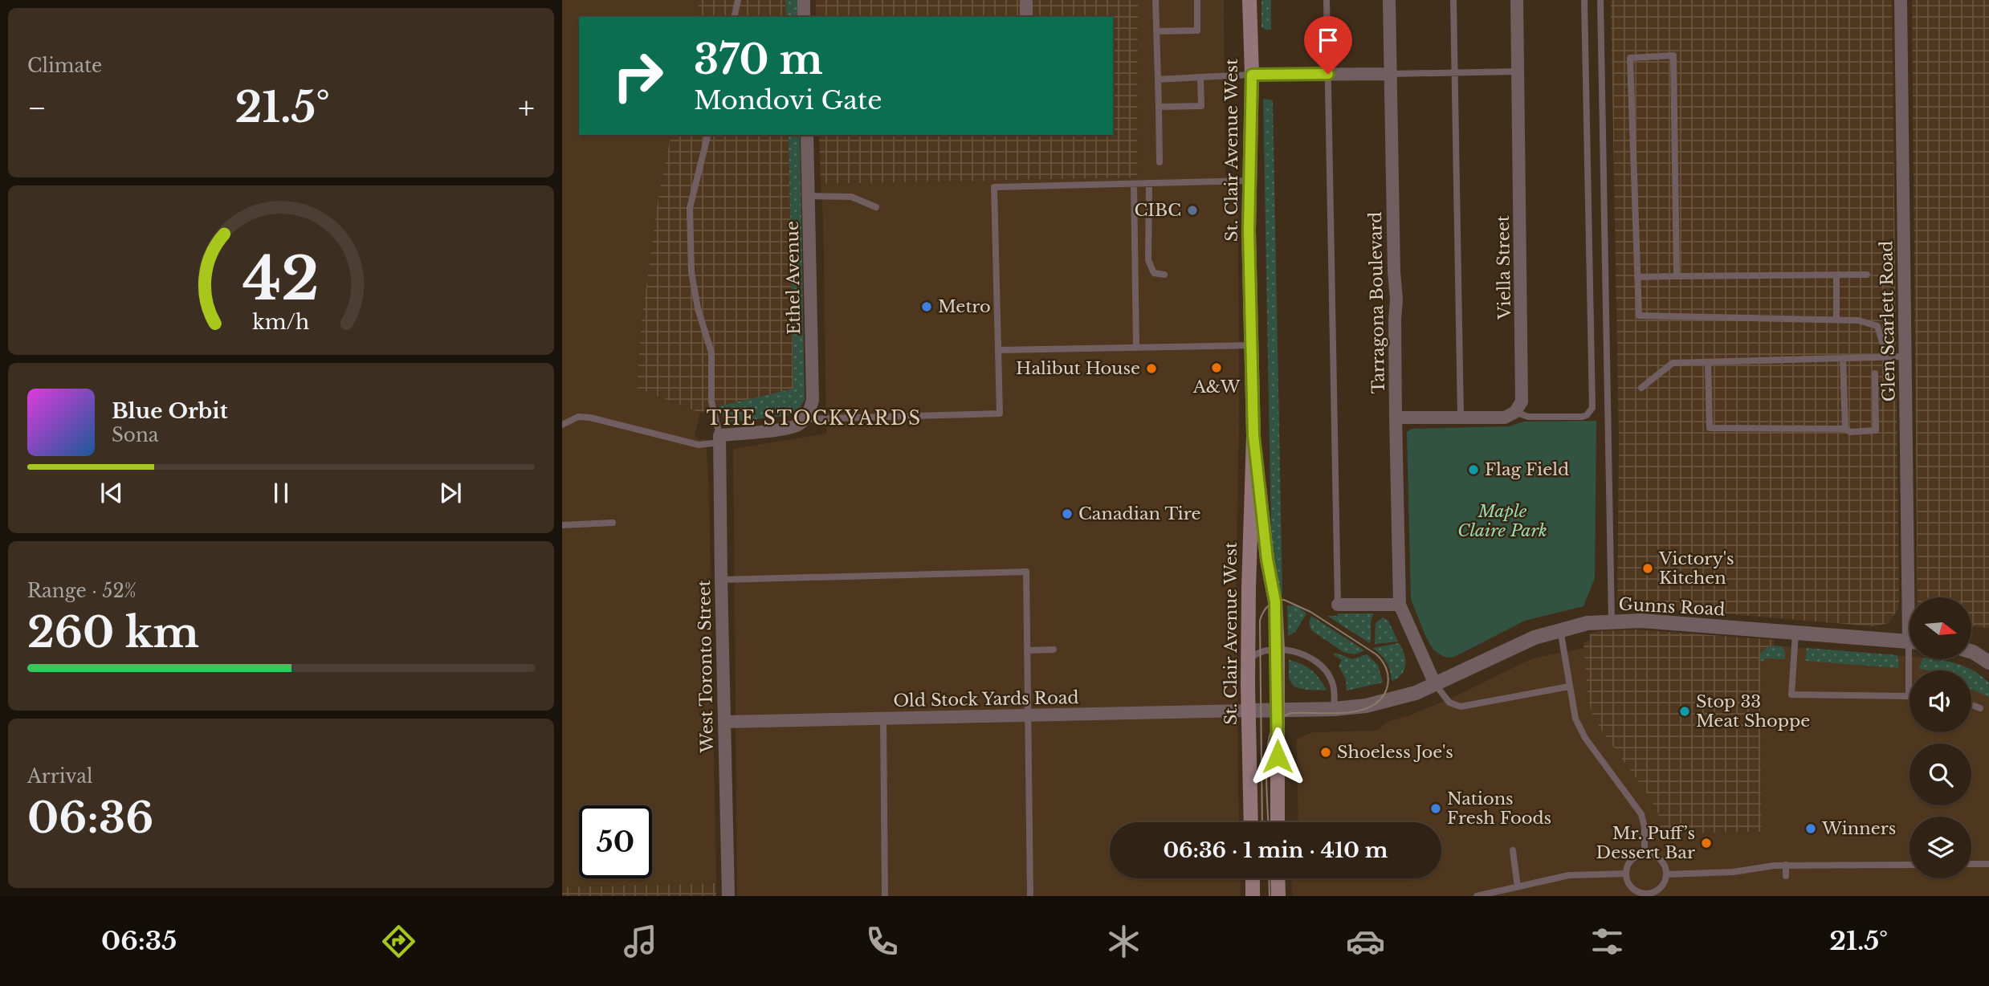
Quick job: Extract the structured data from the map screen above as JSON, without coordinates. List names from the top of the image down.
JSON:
{
  "streets": {
    "main road": ["St. Clair Avenue West"],
    "street": [
      "Viella Street",
      "Ethel Avenue",
      "Tarragona Boulevard",
      "Glen Scarlett Road",
      "Gunns Road",
      "West Toronto Street",
      "Old Stock Yards Road"
    ]
  },
  "crossings": [
    ["St. Clair Avenue West", "Gunns Road"],
    ["St. Clair Avenue West", "Old Stock Yards Road"],
    ["Gunns Road", "Old Stock Yards Road"],
    ["West Toronto Street", "Old Stock Yards Road"]
  ],
  "districts": ["THE STOCKYARDS"],
  "parks": ["Maple Claire Park"],
  "places": [
    "CIBC",
    "Metro",
    "A&W",
    "Halibut House",
    "Flag Field",
    "Canadian Tire",
    "Victory's Kitchen",
    "Stop 33 Meat Shoppe",
    "Shoeless Joe's",
    "Nations Fresh Foods",
    "Winners",
    "Mr. Puff’s Dessert Bar"
  ],
  "north": "right",
  "page": {
    "tile": [
      "Climate",
      ["Range · 52%", "260 km"],
      ["Arrival", "06:36"]
    ],
    "turn": ["370 m", "Mondovi Gate"],
    "heat": ["−", "21.5°", "+"],
    "song": ["Blue Orbit", "Sona"],
    "limit": "50",
    "trip": "06:36 · 1 min · 410 m",
    "tabs": ["06:35", "21.5°"],
    "gauge": ["42", "km/h"]
  }
}
